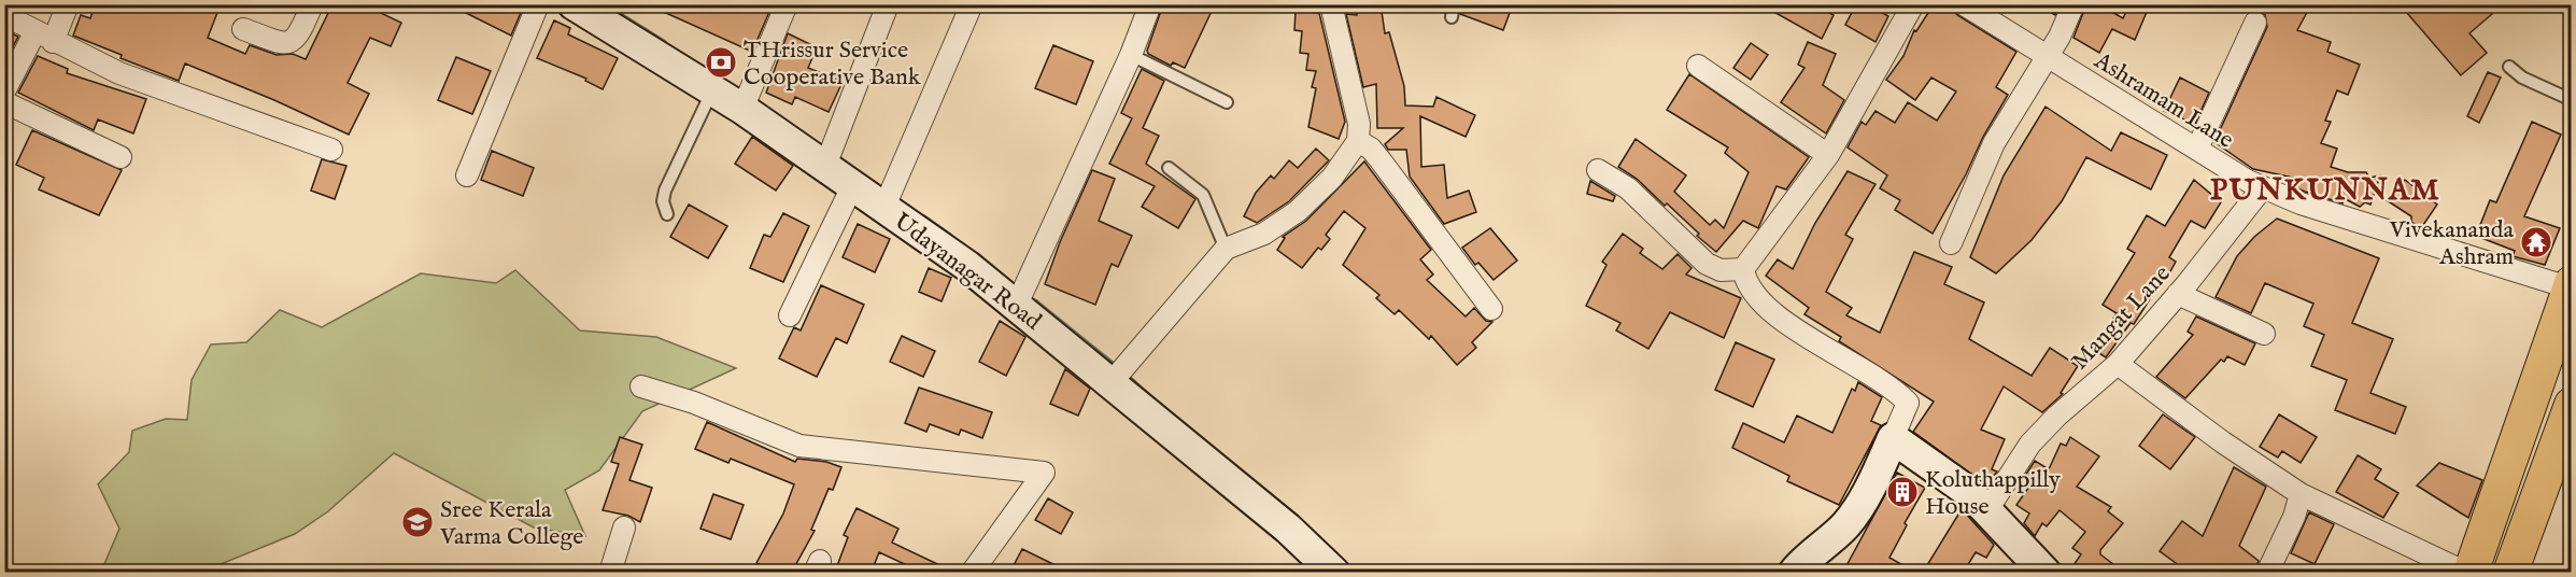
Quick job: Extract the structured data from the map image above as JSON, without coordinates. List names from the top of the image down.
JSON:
{
  "streets": {
    "street": ["Ashramam Lane", "Udayanagar Road", "Mangat Lane"]
  },
  "crossings": [
    ["Ashramam Lane", "Mangat Lane"]
  ],
  "districts": ["PUNKUNNAM"],
  "places": {
    "bank": ["THrissur Service Cooperative Bank"],
    "temple": ["Vivekananda Ashram"],
    "building": ["Koluthappilly House"],
    "school or university": ["Sree Kerala Varma College"]
  }
}
